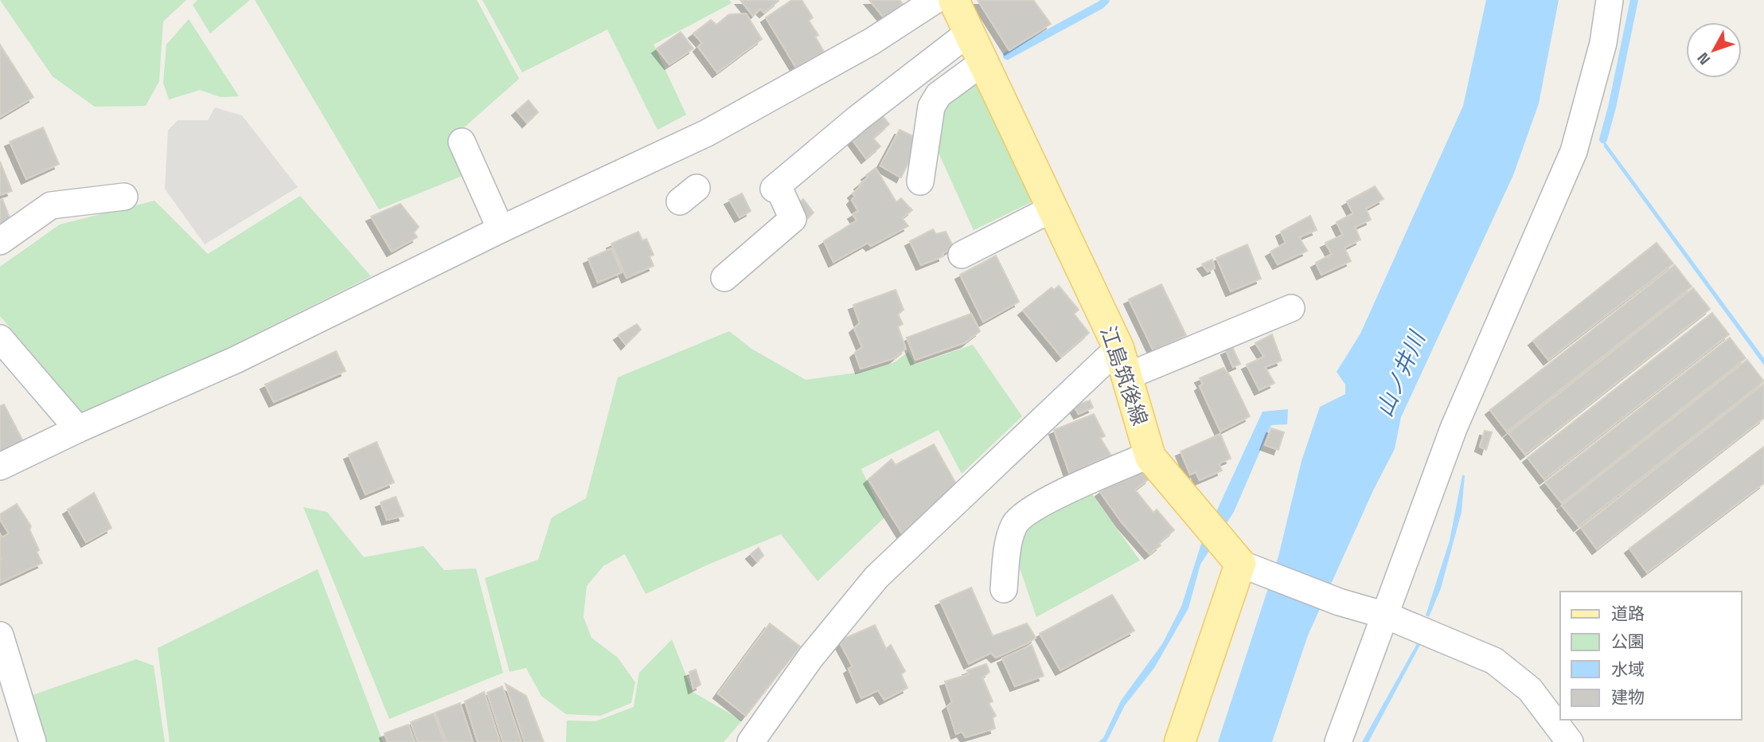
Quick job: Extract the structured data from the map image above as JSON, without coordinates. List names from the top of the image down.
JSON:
{
  "streets": {
    "main road": ["江島筑後線"]
  },
  "water": ["山ノ井川"],
  "legend": [
    "道路",
    "公園",
    "水域",
    "建物"
  ],
  "north": "bottom left"
}
